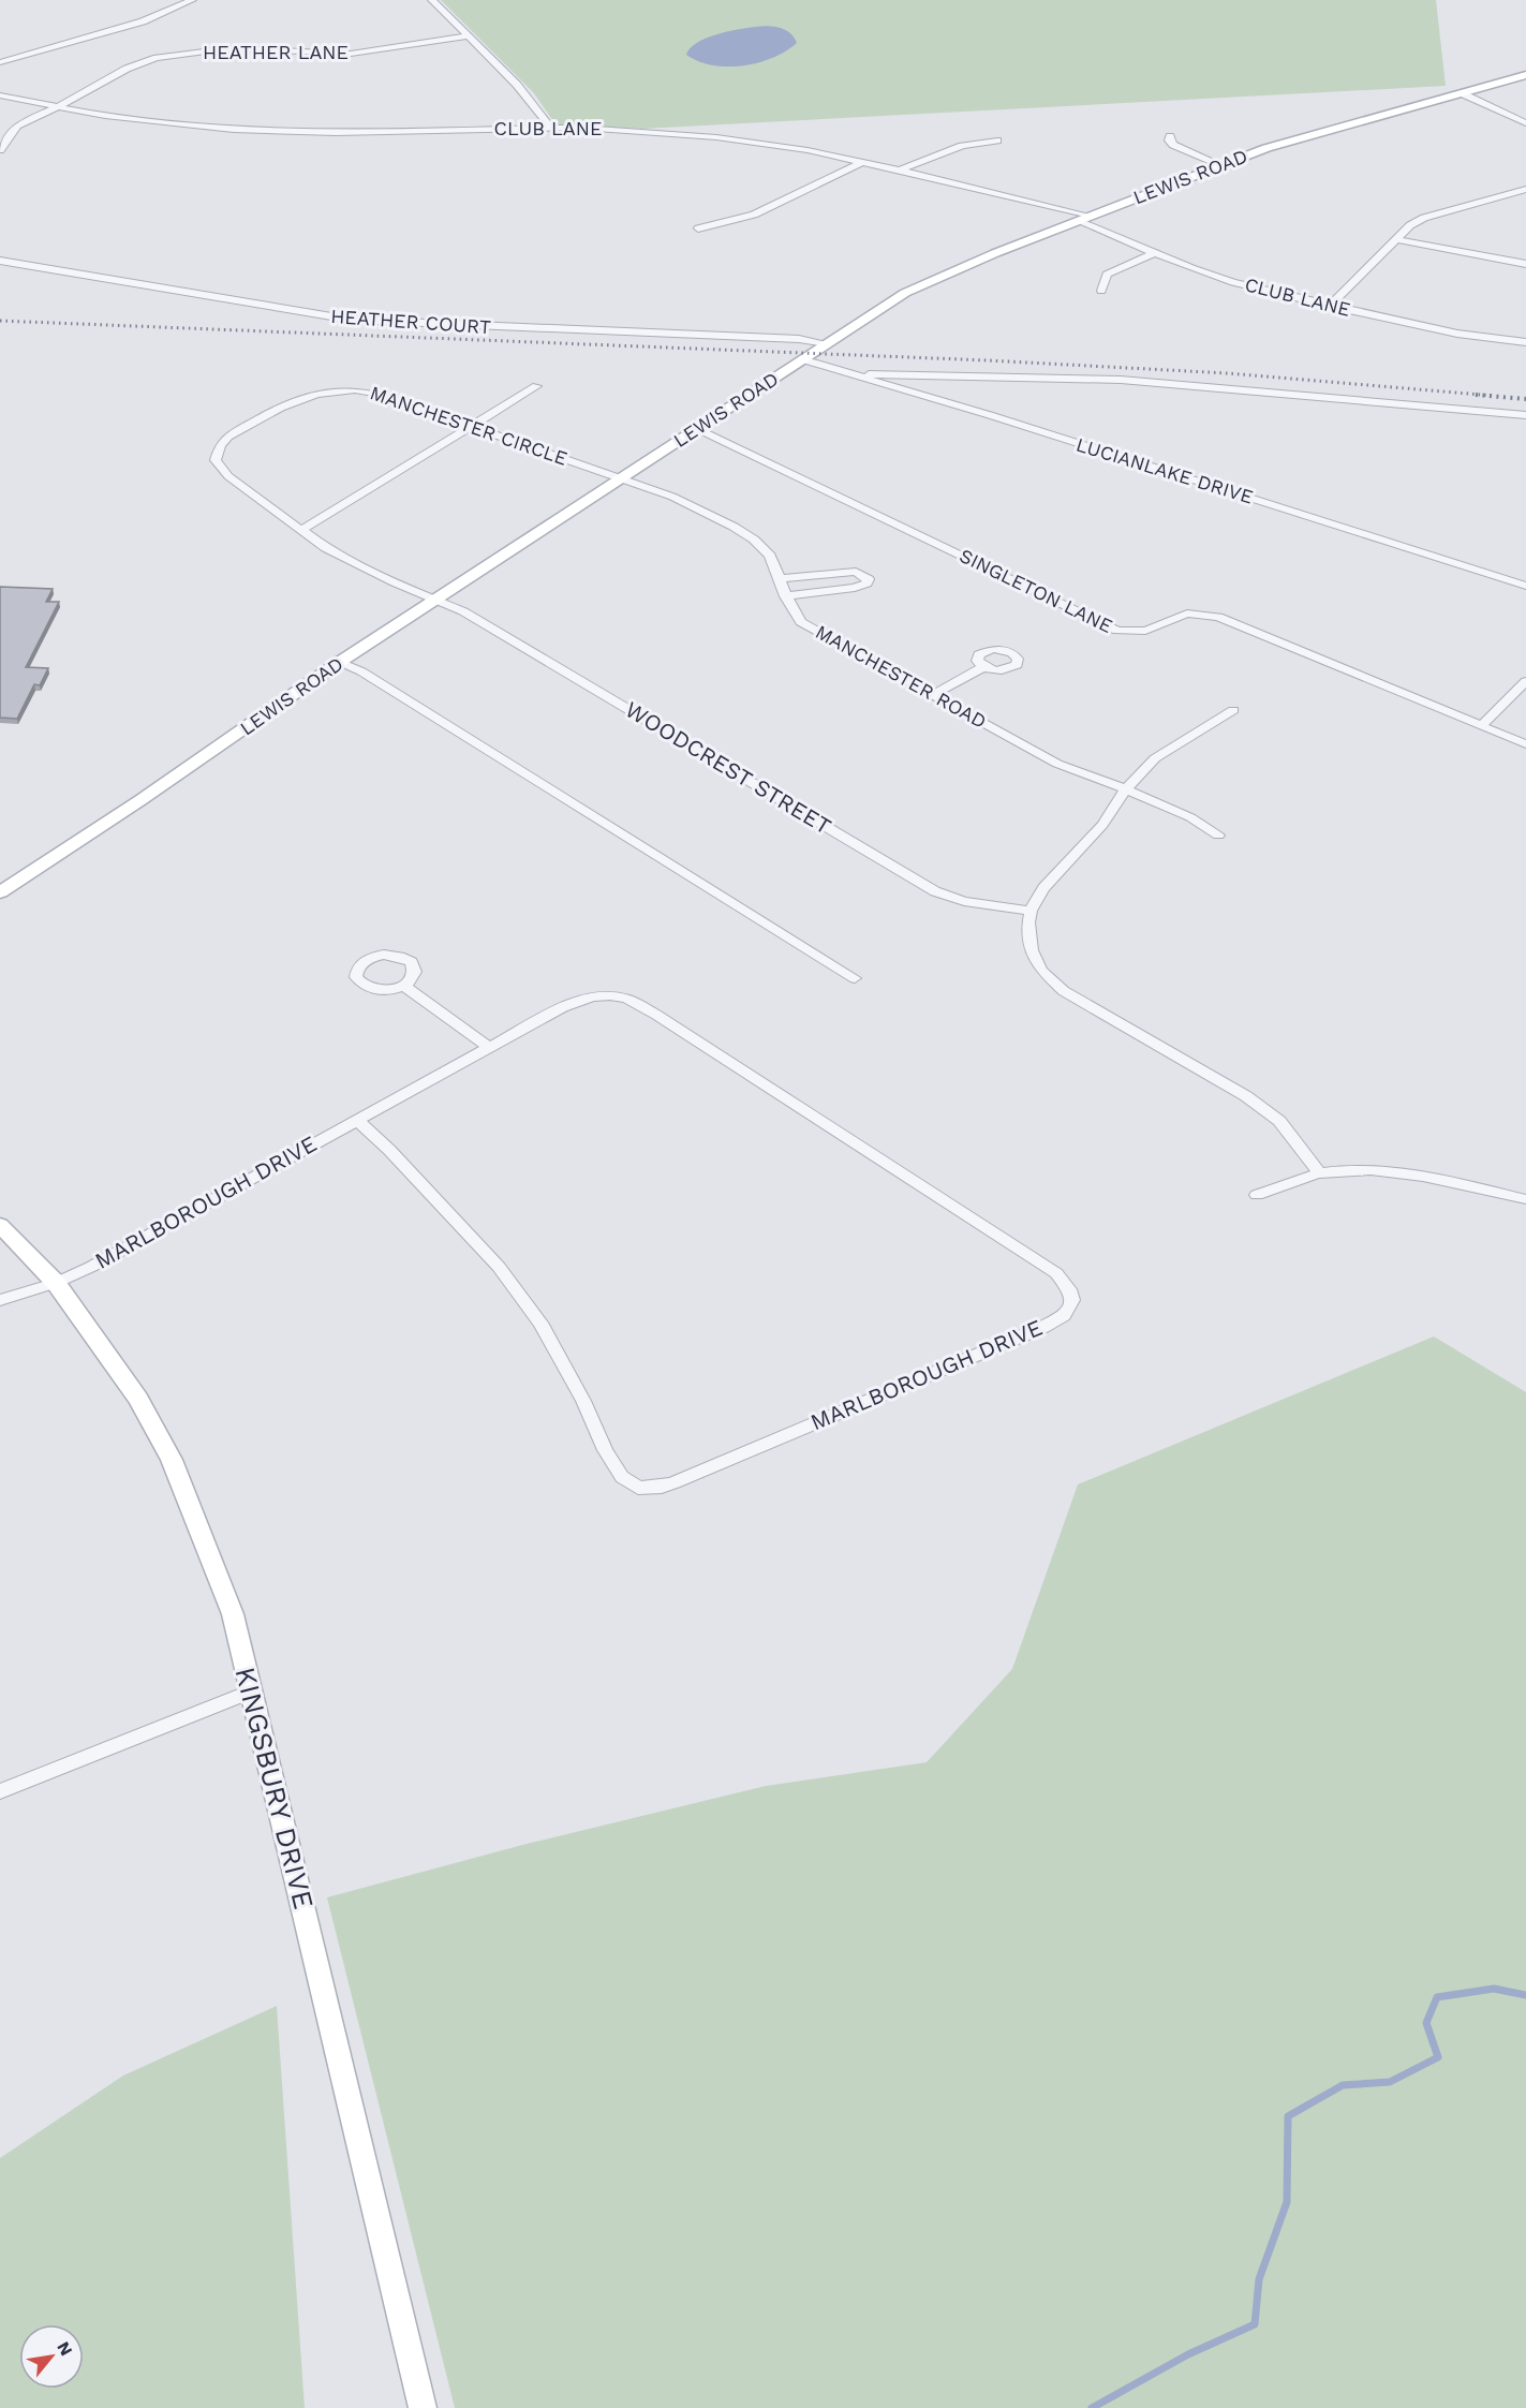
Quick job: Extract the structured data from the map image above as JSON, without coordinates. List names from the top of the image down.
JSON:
{
  "streets": {
    "street": [
      "HEATHER LANE",
      "CLUB LANE",
      "LEWIS ROAD",
      "HEATHER COURT",
      "MANCHESTER CIRCLE",
      "LUCIANLAKE DRIVE",
      "SINGLETON LANE",
      "MANCHESTER ROAD",
      "WOODCREST STREET",
      "MARLBOROUGH DRIVE",
      "KINGSBURY DRIVE"
    ]
  },
  "crossings": [
    ["HEATHER LANE", "CLUB LANE"],
    ["CLUB LANE", "LEWIS ROAD"],
    ["LEWIS ROAD", "HEATHER COURT"],
    ["LEWIS ROAD", "MANCHESTER CIRCLE"],
    ["LEWIS ROAD", "LUCIANLAKE DRIVE"],
    ["LEWIS ROAD", "SINGLETON LANE"],
    ["LEWIS ROAD", "MANCHESTER ROAD"],
    ["LEWIS ROAD", "WOODCREST STREET"],
    ["MANCHESTER CIRCLE", "MANCHESTER ROAD"],
    ["MANCHESTER CIRCLE", "WOODCREST STREET"],
    ["MARLBOROUGH DRIVE", "KINGSBURY DRIVE"]
  ],
  "north": "top right"
}
